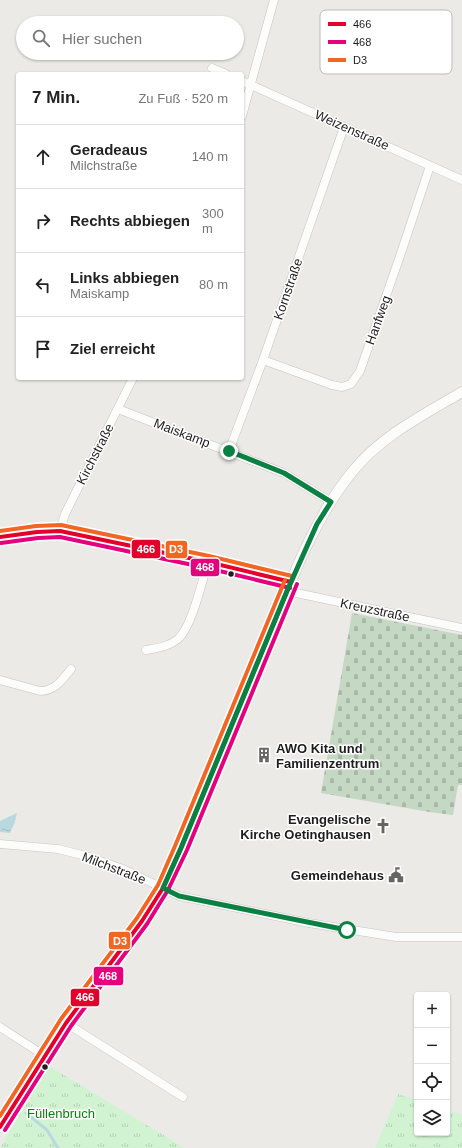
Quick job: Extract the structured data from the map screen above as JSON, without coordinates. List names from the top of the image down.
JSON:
{
  "streets": {
    "street": [
      "Weizenstraße",
      "Kornstraße",
      "Hanfweg",
      "Maiskamp",
      "Kirchstraße",
      "Kreuzstraße",
      "Milchstraße"
    ]
  },
  "crossings": [
    ["Weizenstraße", "Kornstraße"],
    ["Weizenstraße", "Hanfweg"],
    ["Kornstraße", "Hanfweg"],
    ["Kornstraße", "Maiskamp"],
    ["Maiskamp", "Kirchstraße"],
    ["Kirchstraße", "Kreuzstraße"]
  ],
  "parks": ["Füllenbruch"],
  "places": {
    "building": ["AWO Kita und Familienzentrum"],
    "church": ["Evangelische Kirche Oetinghausen"],
    "public building": ["Gemeindehaus"]
  },
  "lines": ["transit line D3", "transit line 466", "transit line 468"],
  "legend": ["466", "468", "D3"],
  "page": {
    "search": "Hier suchen",
    "heading": ["7 Min.", "Zu Fuß · 520 m"],
    "list": [
      ["Geradeaus", "Milchstraße", "140 m"],
      ["Rechts abbiegen", "300 m"],
      ["Links abbiegen", "Maiskamp", "80 m"],
      "Ziel erreicht"
    ],
    "map_buttons": ["+", "−"]
  }
}
